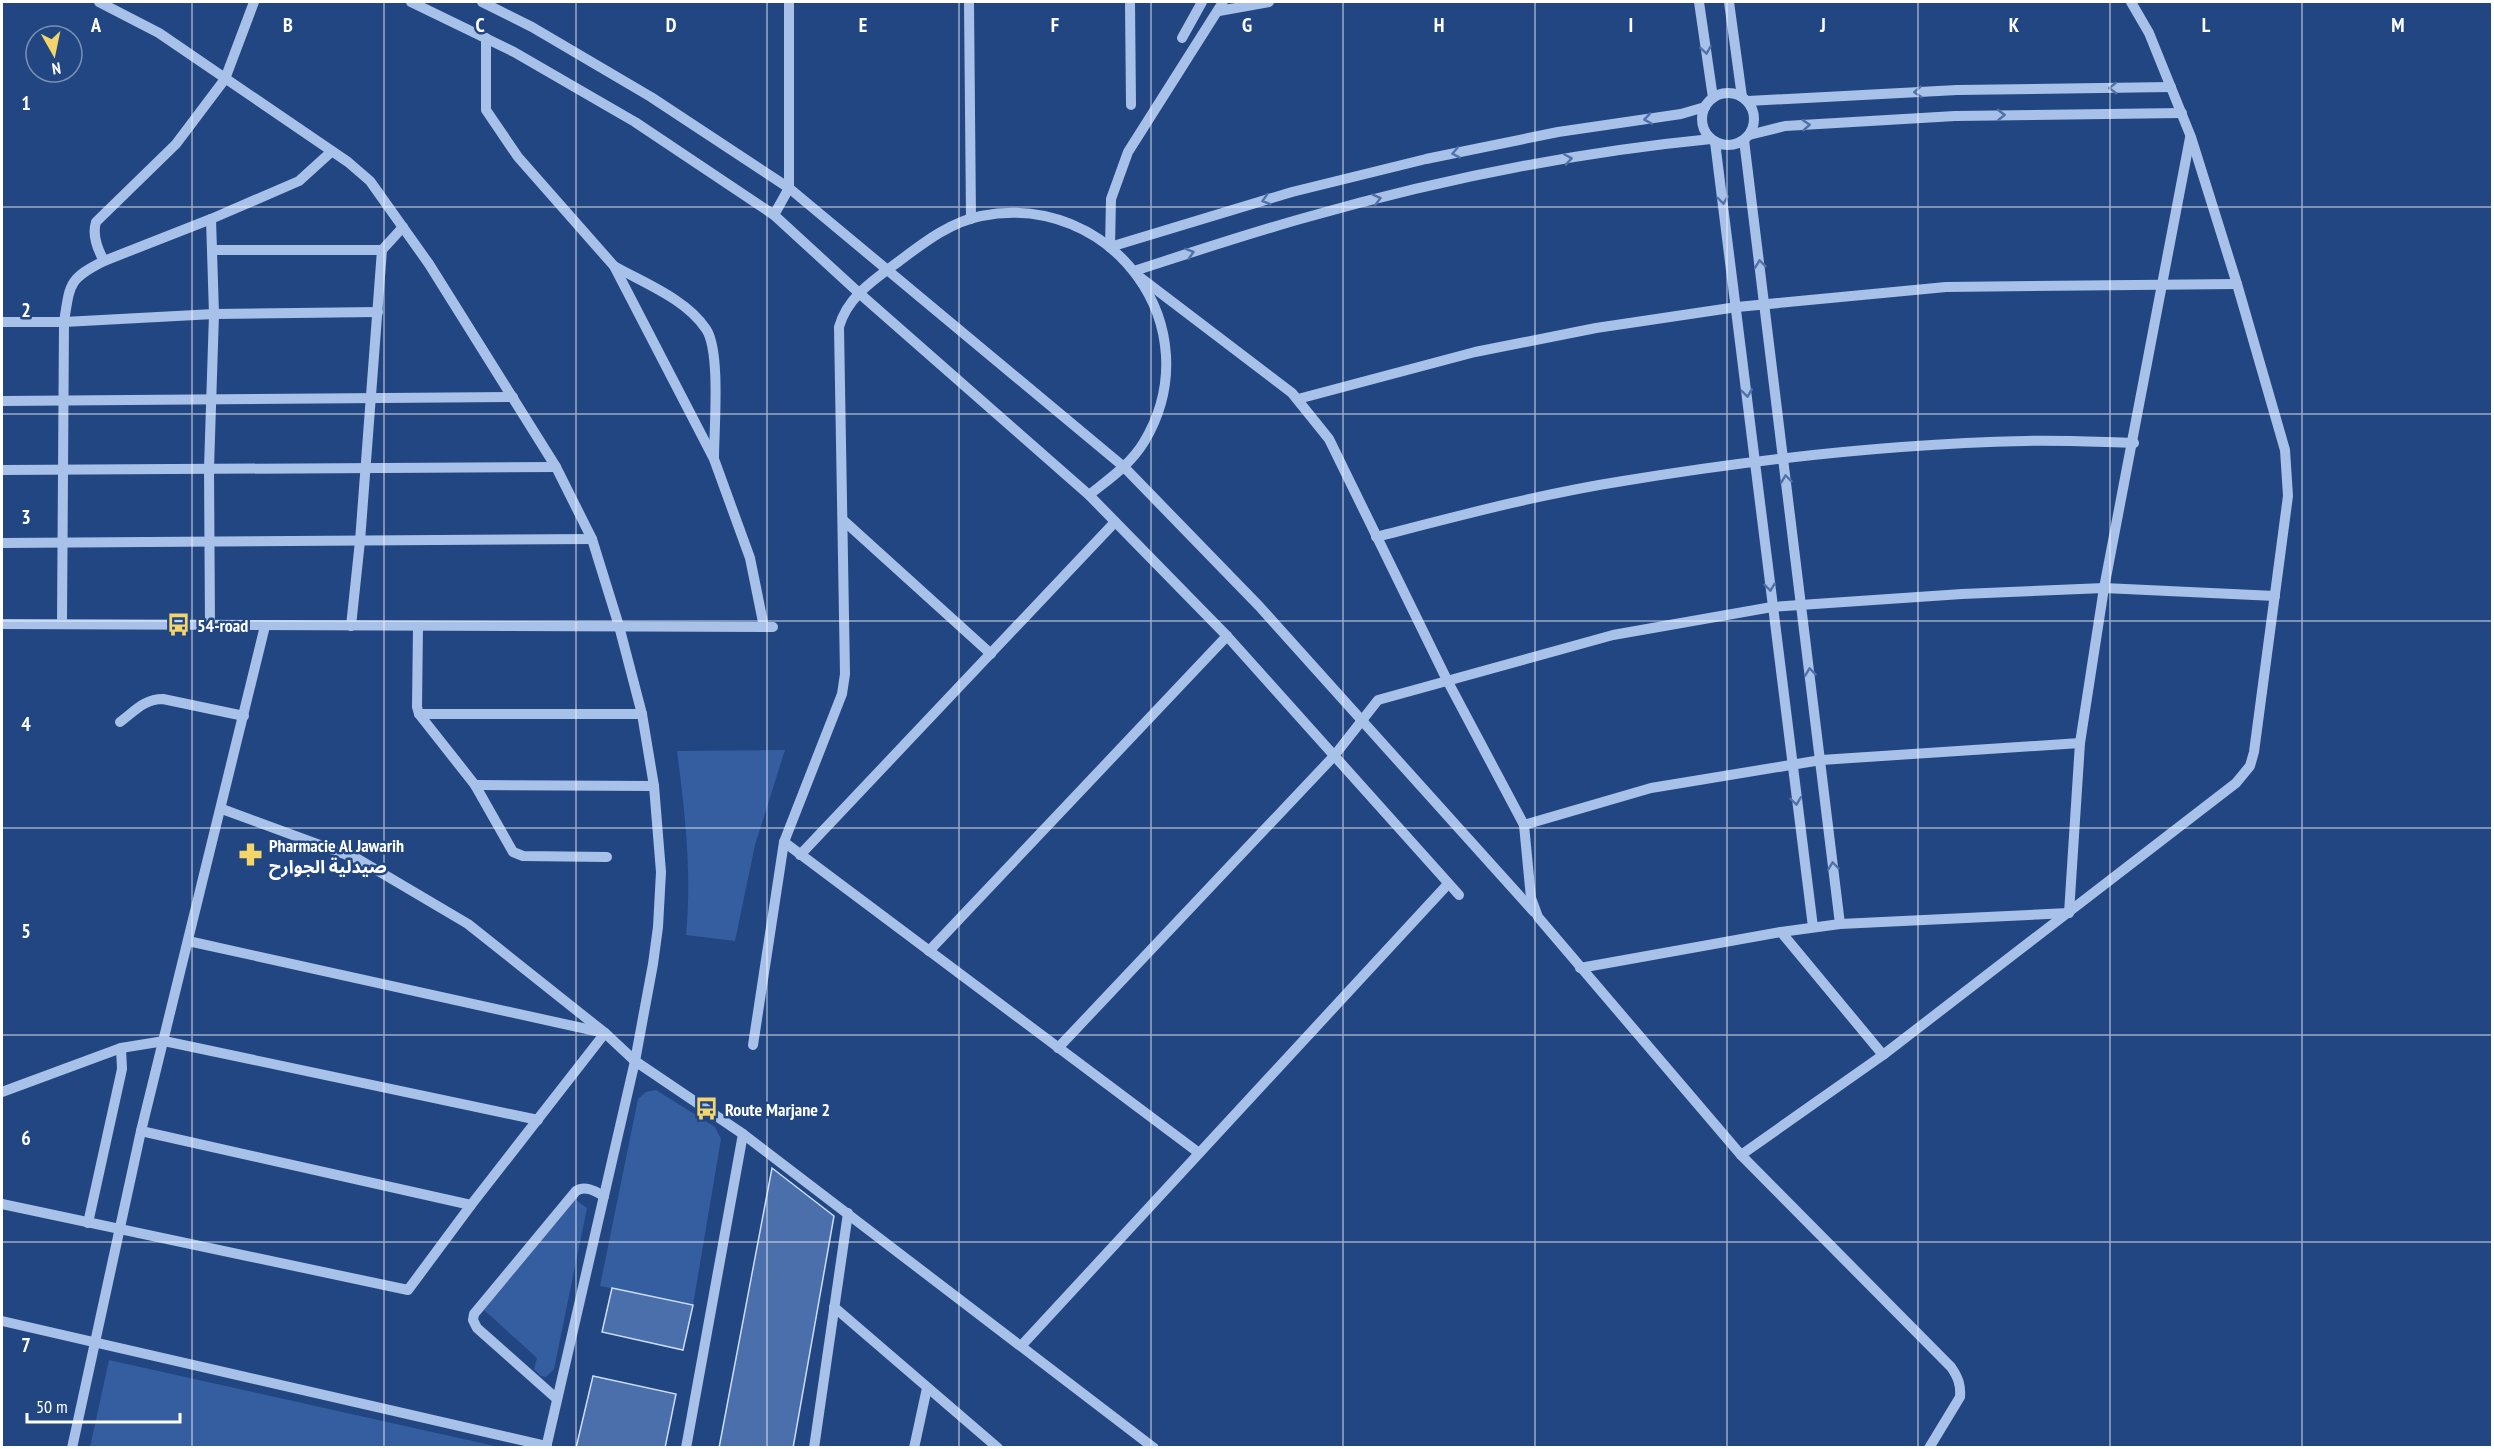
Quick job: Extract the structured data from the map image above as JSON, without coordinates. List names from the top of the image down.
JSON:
{
  "places": {
    "bus stop": ["54-road", "Route Marjane 2"],
    "pharmacy": ["Pharmacie Al Jawarih صيدلية الجوارح"]
  },
  "scale_bar": "50 m",
  "north": "bottom",
  "grid": {
    "columns": [
      "A",
      "B",
      "C",
      "D",
      "E",
      "F",
      "G",
      "H",
      "I",
      "J",
      "K",
      "L",
      "M"
    ],
    "rows": [
      "1",
      "2",
      "3",
      "4",
      "5",
      "6",
      "7"
    ]
  }
}
